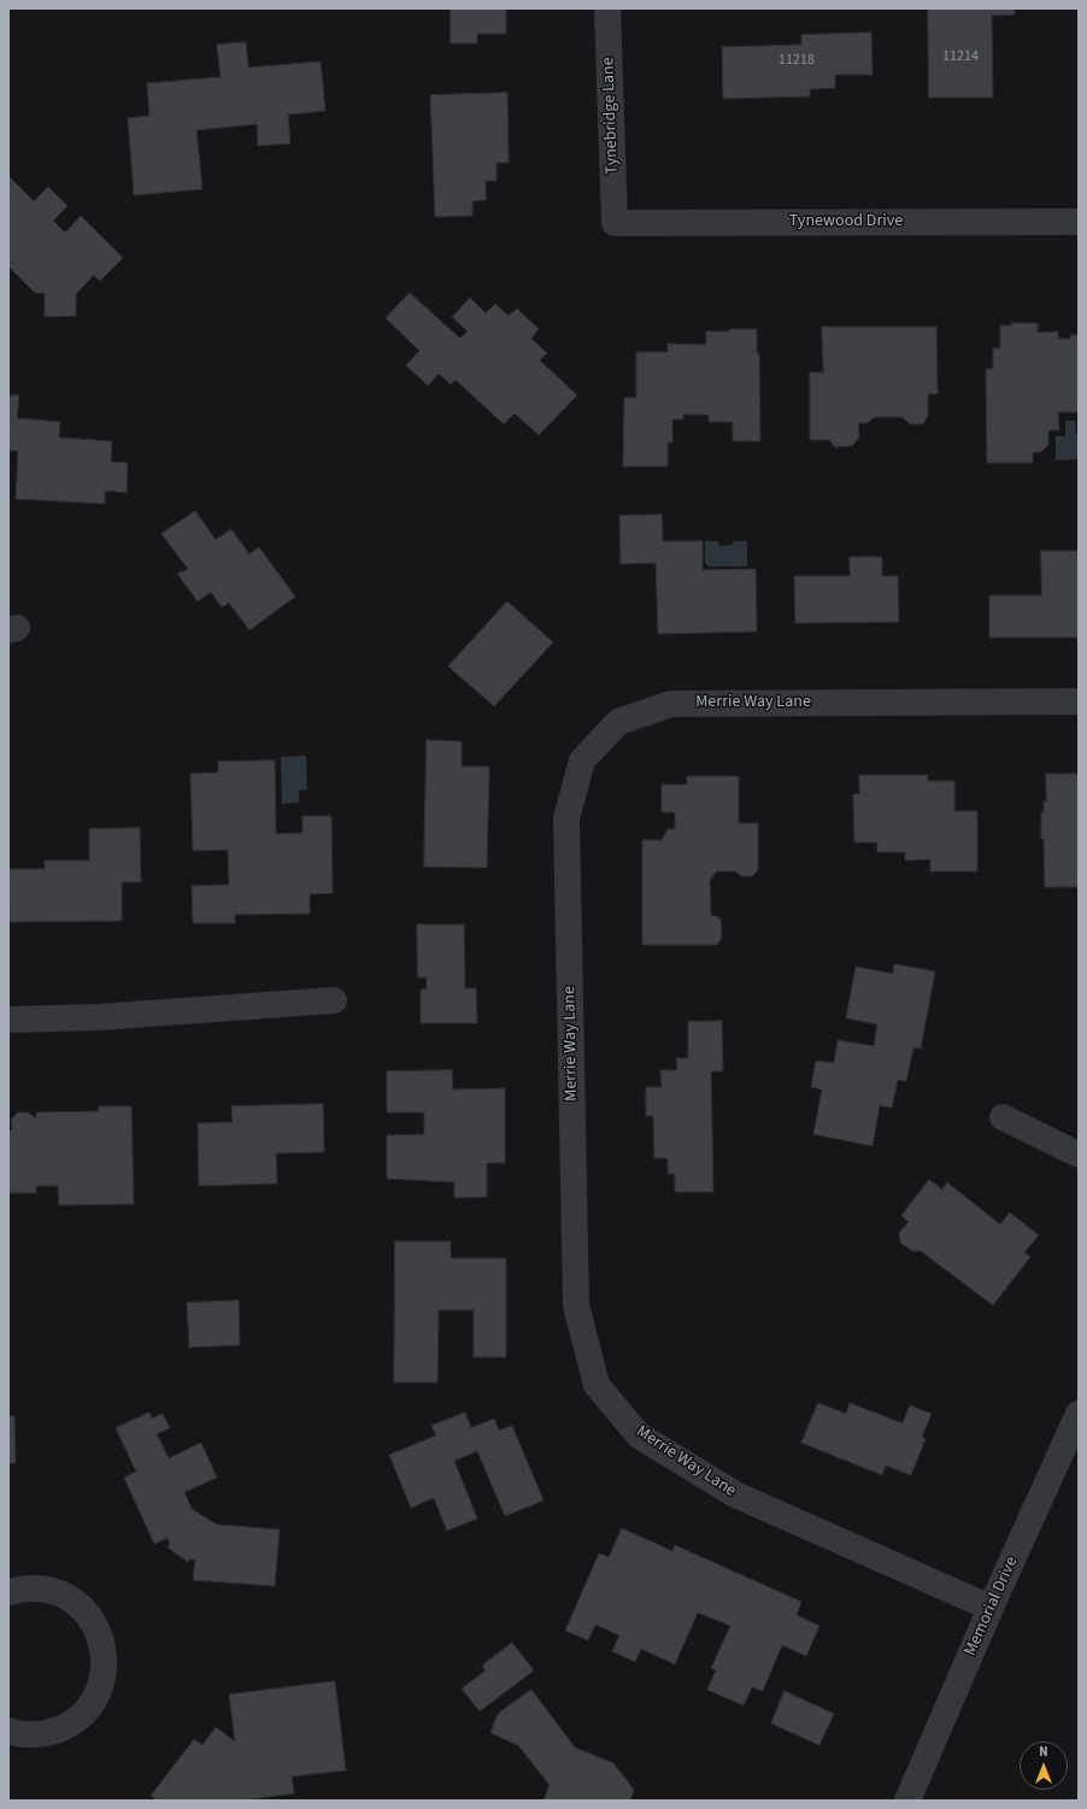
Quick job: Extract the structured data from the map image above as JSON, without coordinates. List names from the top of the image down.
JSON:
{
  "streets": {
    "street": [
      "Tynebridge Lane",
      "Tynewood Drive",
      "Merrie Way Lane",
      "Memorial Drive"
    ]
  },
  "crossings": [
    ["Tynebridge Lane", "Tynewood Drive"],
    ["Merrie Way Lane", "Memorial Drive"]
  ],
  "house_numbers": ["11214", "11218"],
  "north": "top"
}
